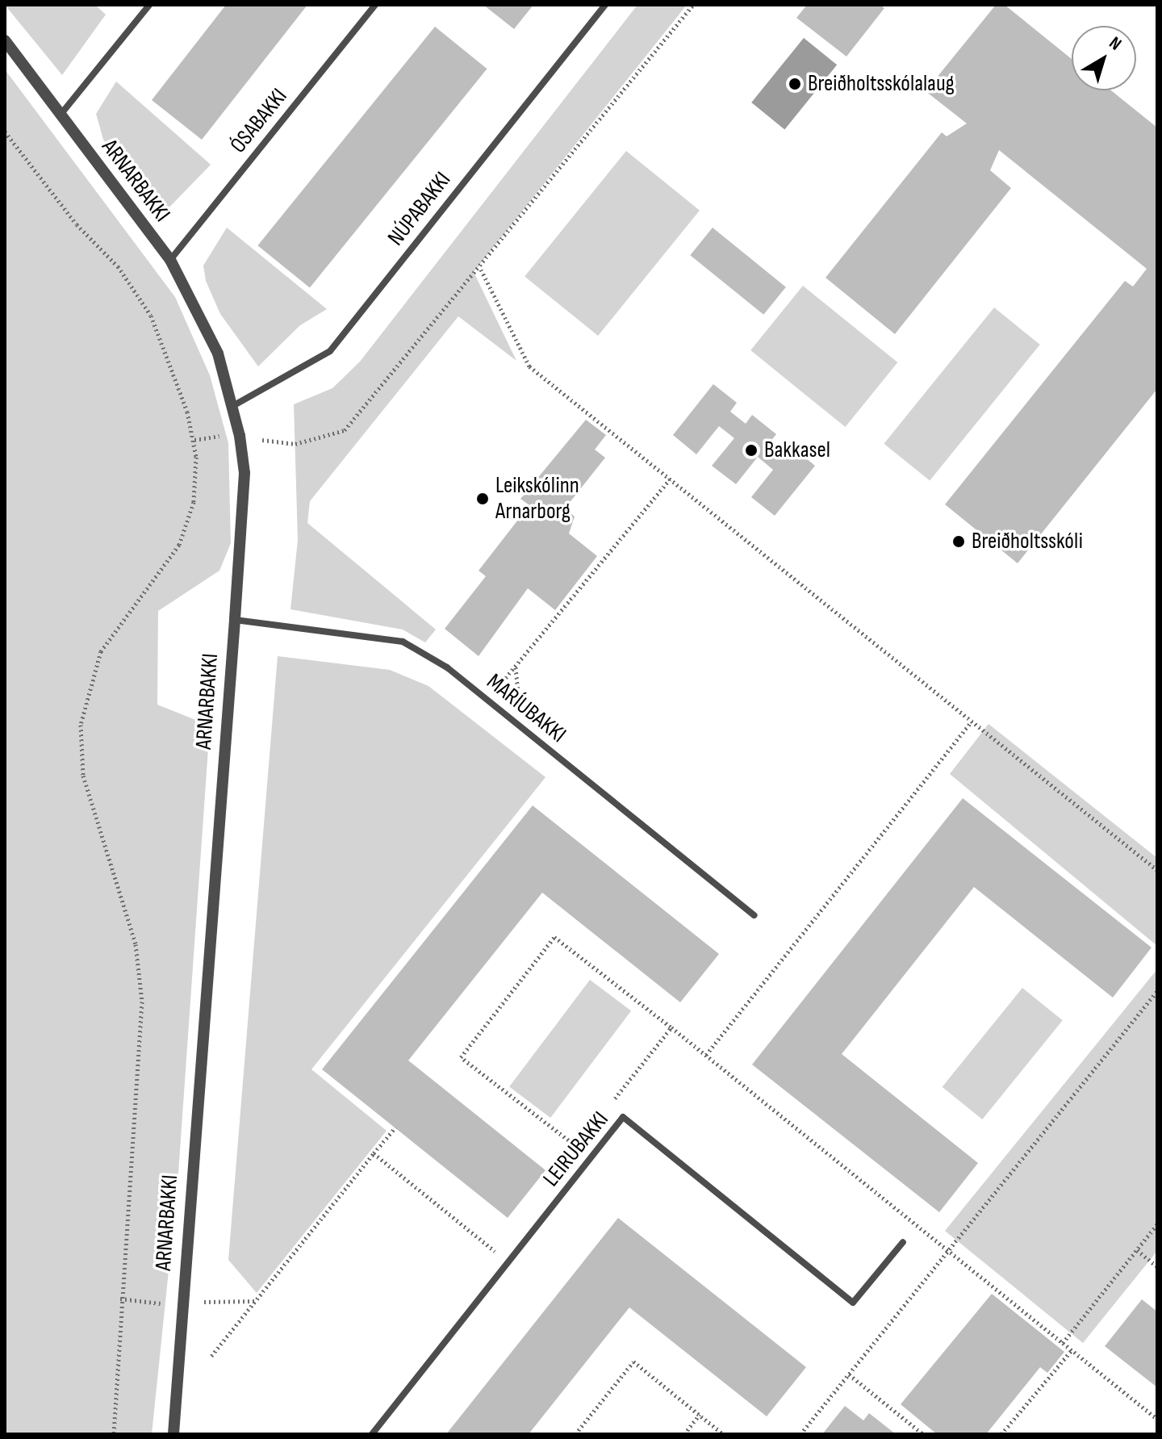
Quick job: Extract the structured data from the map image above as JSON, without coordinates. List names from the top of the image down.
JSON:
{
  "streets": {
    "street": [
      "ÓSABAKKI",
      "ARNARBAKKI",
      "NÚPABAKKI",
      "MARÍUBAKKI",
      "LEIRUBAKKI"
    ]
  },
  "crossings": [
    ["ÓSABAKKI", "ARNARBAKKI"],
    ["ARNARBAKKI", "NÚPABAKKI"],
    ["ARNARBAKKI", "MARÍUBAKKI"]
  ],
  "places": [
    "Breiðholtsskólalaug",
    "Bakkasel",
    "Leikskólinn Arnarborg",
    "Breiðholtsskóli"
  ],
  "north": "top right"
}
